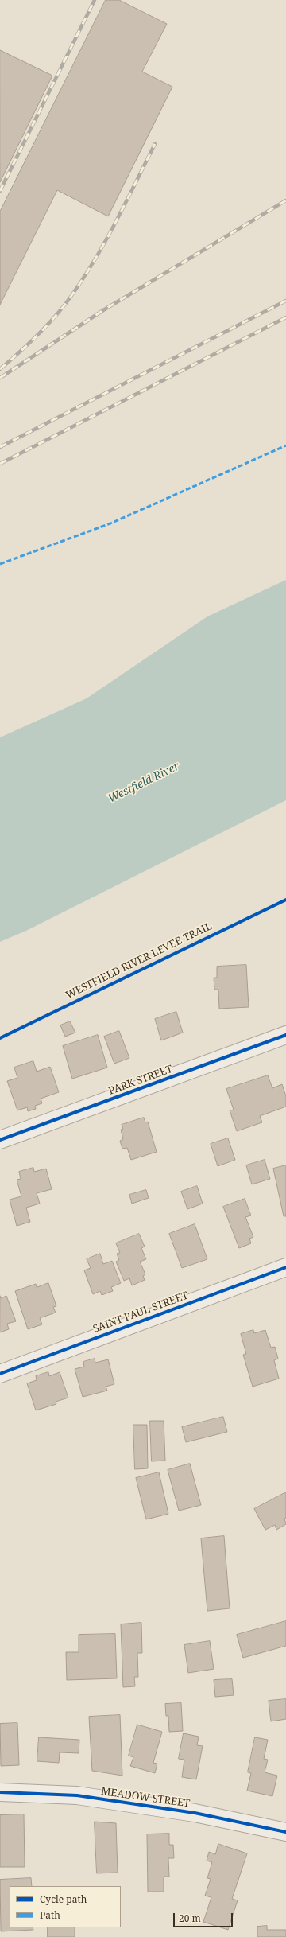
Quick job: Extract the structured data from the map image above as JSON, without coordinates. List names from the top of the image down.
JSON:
{
  "streets": {
    "street": ["PARK STREET", "SAINT PAUL STREET", "MEADOW STREET"],
    "cycle path": ["WESTFIELD RIVER LEVEE TRAIL"]
  },
  "water": ["Westfield River"],
  "legend": ["Cycle path", "Path"],
  "scale_bar": "20 m"
}
